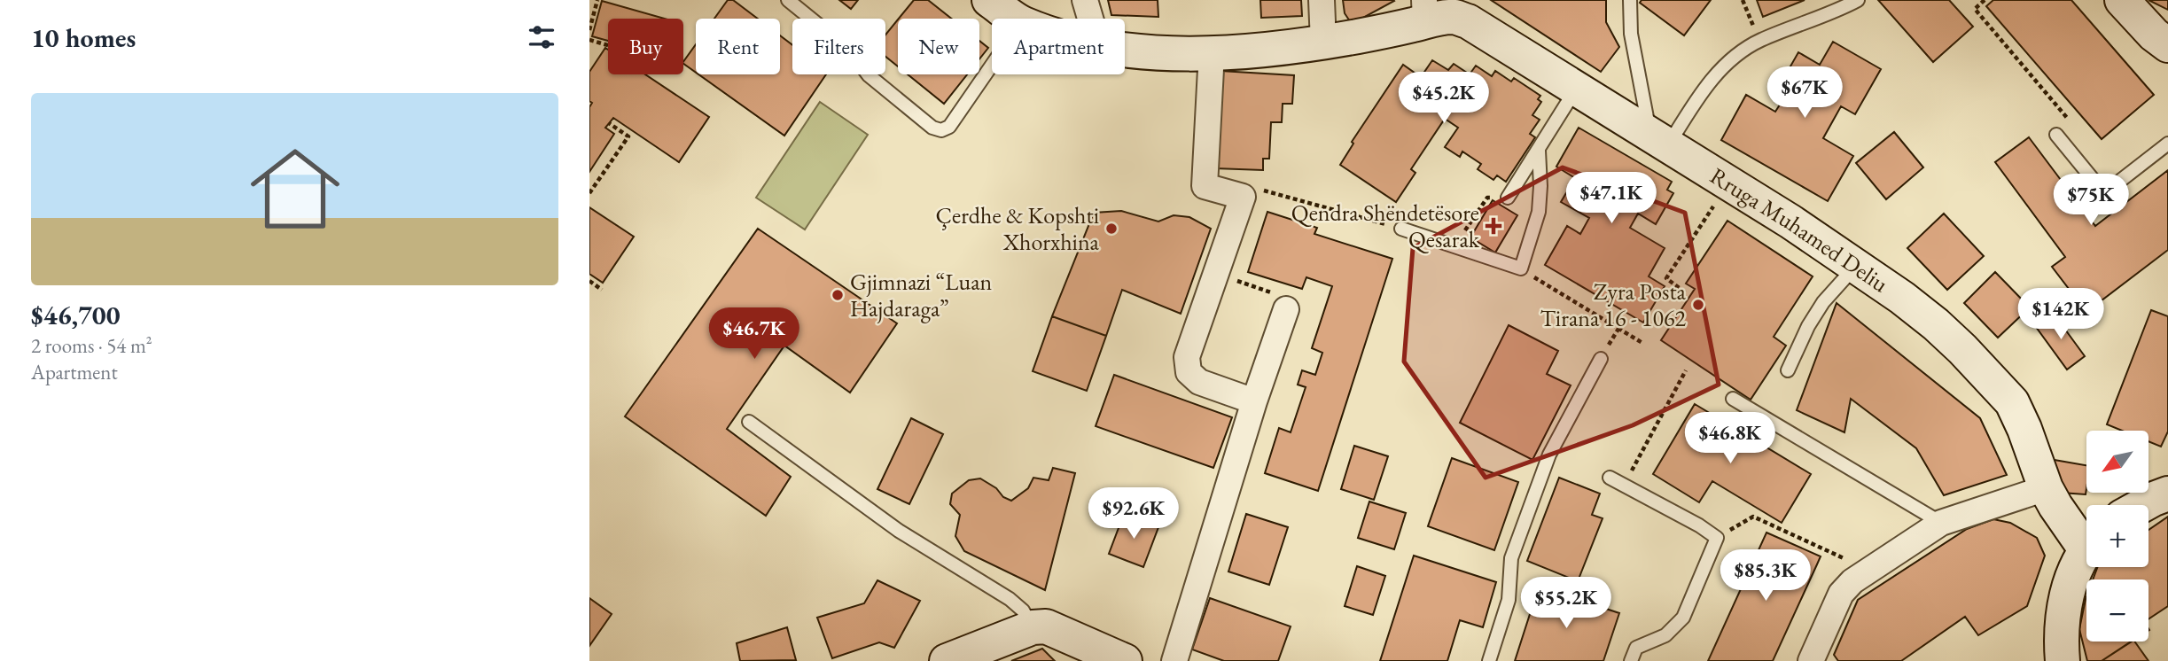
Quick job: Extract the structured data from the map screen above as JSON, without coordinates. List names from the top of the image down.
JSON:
{
  "streets": {
    "street": ["Rruga Muhamed Deliu"]
  },
  "places": {
    "health": ["Qendra Shëndetësore Qesarak"],
    "other": ["Çerdhe & Kopshti Xhorxhina", "Gjimnazi “Luan Hajdaraga”", "Zyra Posta Tirana 16 - 1062"]
  },
  "north": "bottom left",
  "page": {
    "heading": "10 homes",
    "chip": [
      "Buy",
      "Rent",
      "Filters",
      "New",
      "Apartment"
    ],
    "price": [
      "$67K",
      "$45.2K",
      "$47.1K",
      "$75K",
      "$142K",
      "$46.7K",
      "$46.8K",
      "$92.6K",
      "$85.3K",
      "$55.2K"
    ],
    "list": [
      {
        "name": "$46,700",
        "note": "2 rooms · 54 m² · Apartment"
      }
    ],
    "map_buttons": ["+", "−"]
  }
}
